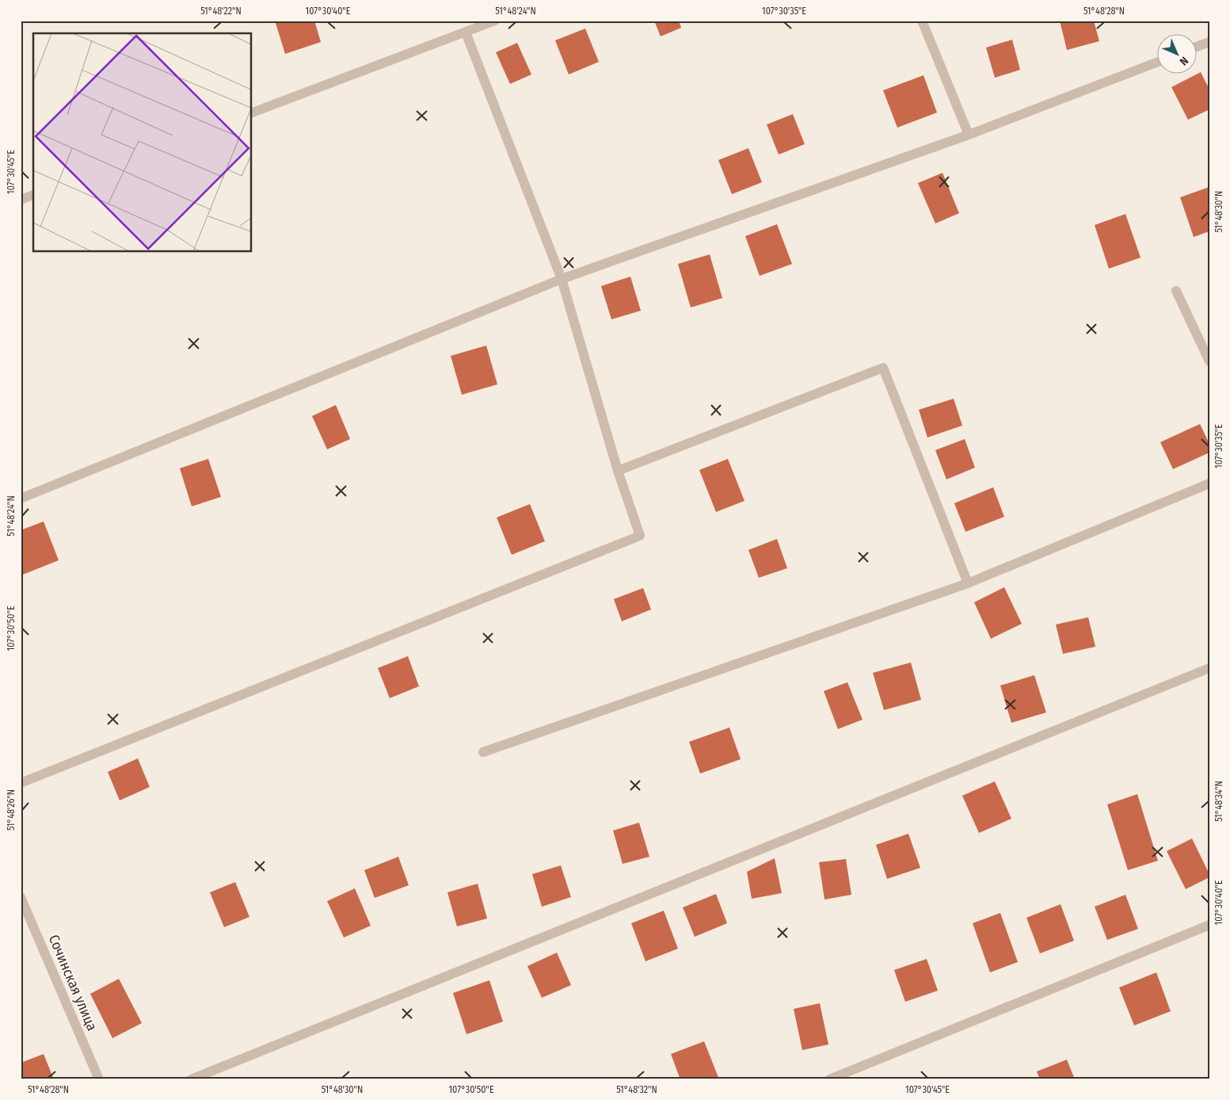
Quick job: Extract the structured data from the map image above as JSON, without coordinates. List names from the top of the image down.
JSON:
{
  "streets": {
    "street": ["Сочинская улица"]
  },
  "north": "bottom right",
  "coordinates": [
    "51°48'22\"N",
    "107°30'40\"E",
    "51°48'24\"N",
    "107°30'35\"E",
    "51°48'28\"N",
    "107°30'45\"E",
    "51°48'30\"N",
    "107°30'50\"E",
    "51°48'34\"N",
    "51°48'26\"N",
    "51°48'32\"N"
  ]
}
